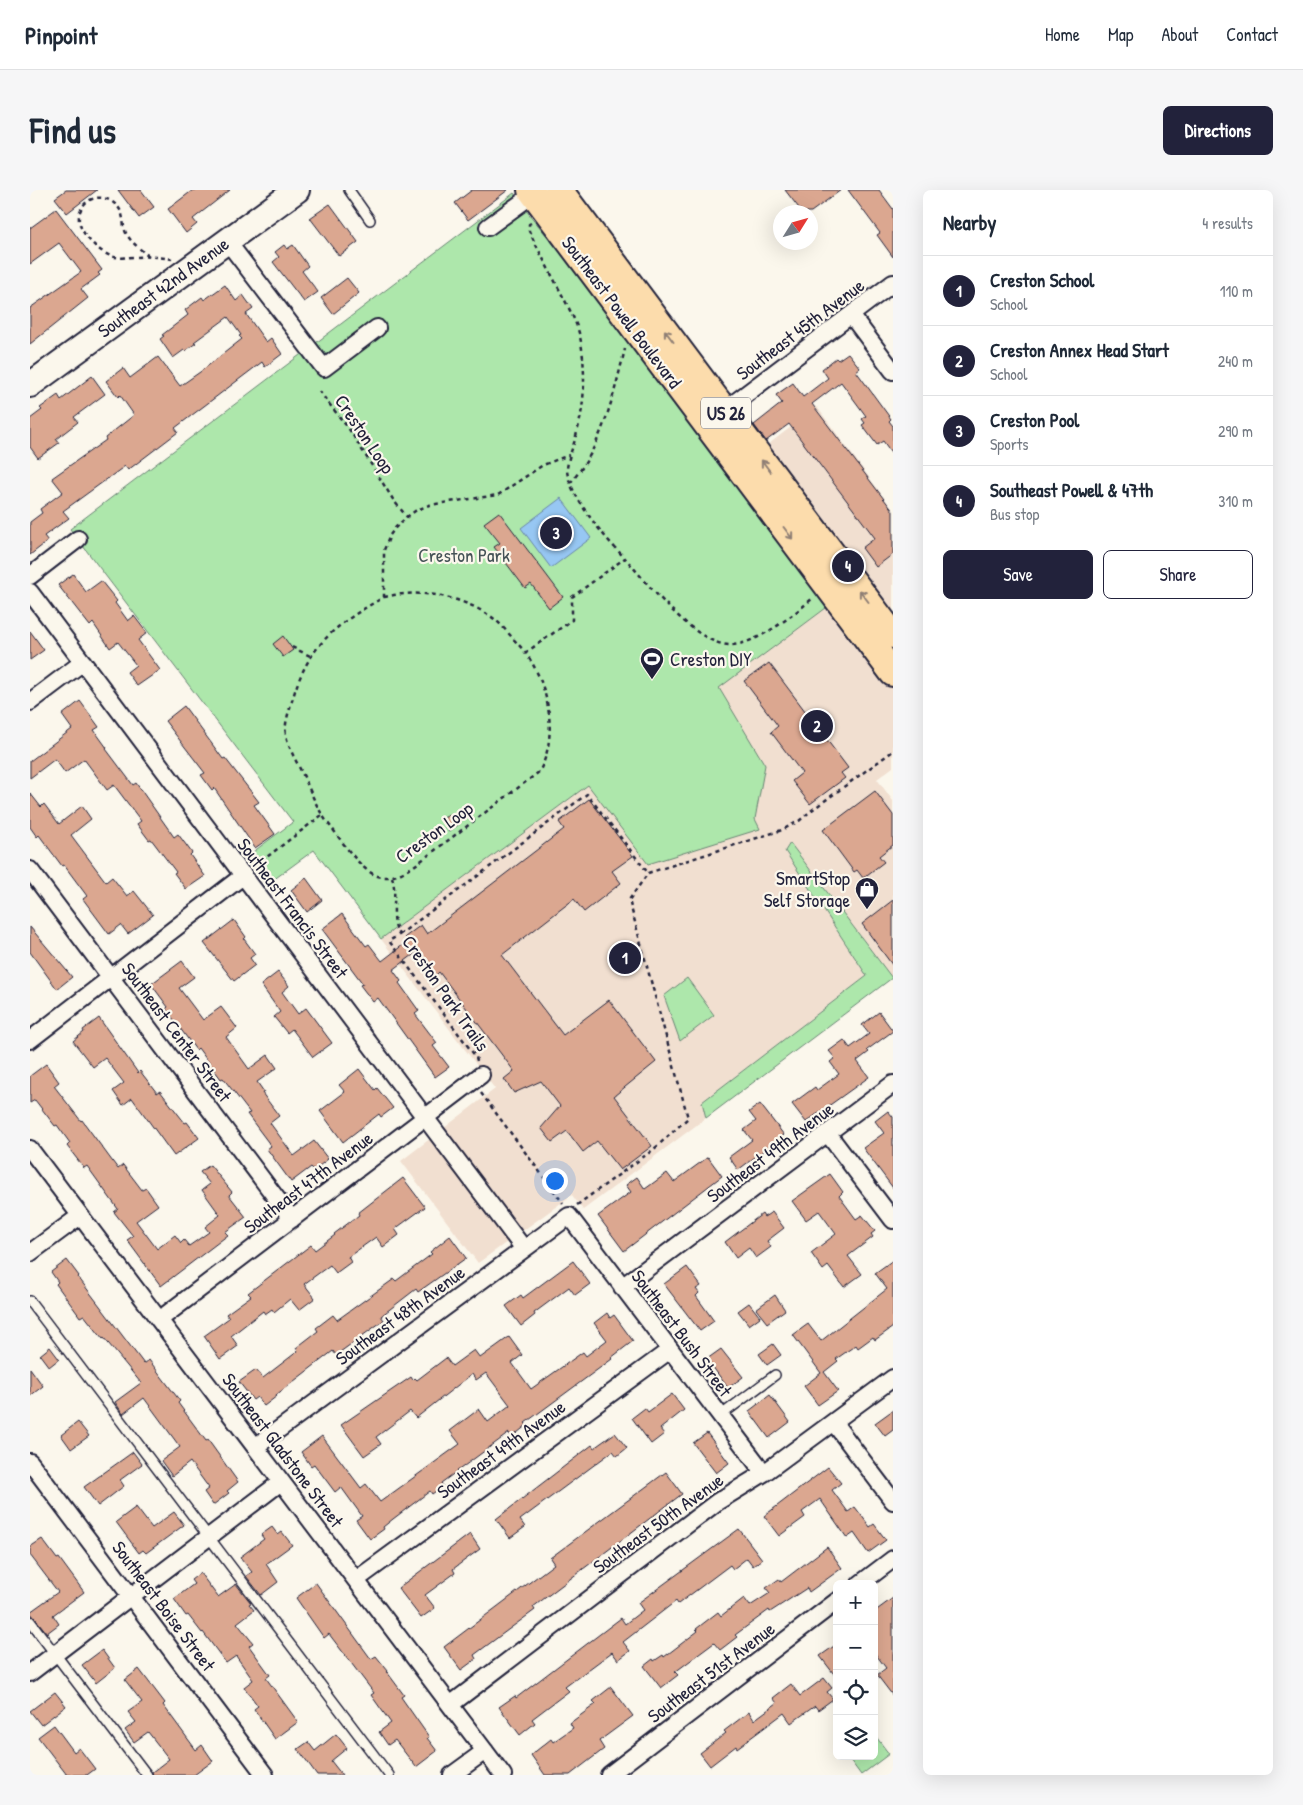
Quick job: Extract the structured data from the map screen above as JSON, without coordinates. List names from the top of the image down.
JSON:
{
  "streets": {
    "main road": ["Southeast Powell Boulevard", "US 26"],
    "street": [
      "Southeast 42nd Avenue",
      "Southeast 45th Avenue",
      "Southeast Francis Street",
      "Southeast Center Street",
      "Southeast 49th Avenue",
      "Southeast 47th Avenue",
      "Southeast 48th Avenue",
      "Southeast Bush Street",
      "Southeast Gladstone Street",
      "Southeast 50th Avenue",
      "Southeast Boise Street",
      "Southeast 51st Avenue"
    ],
    "path": ["Creston Loop", "Creston Park Trails"]
  },
  "crossings": [
    ["Southeast Powell Boulevard", "Southeast 45th Avenue"],
    ["Creston Loop", "Creston Park Trails"],
    ["Southeast Francis Street", "Southeast 47th Avenue"],
    ["Southeast Francis Street", "Southeast 48th Avenue"],
    ["Creston Park Trails", "Southeast 47th Avenue"],
    ["Southeast Center Street", "Southeast 47th Avenue"],
    ["Southeast 49th Avenue", "Southeast Bush Street"],
    ["Southeast 49th Avenue", "Southeast Gladstone Street"],
    ["Southeast 47th Avenue", "Southeast Gladstone Street"],
    ["Southeast 48th Avenue", "Southeast Bush Street"],
    ["Southeast 48th Avenue", "Southeast Gladstone Street"],
    ["Southeast Bush Street", "Southeast 50th Avenue"],
    ["Southeast Gladstone Street", "Southeast 50th Avenue"]
  ],
  "parks": ["Creston Park"],
  "places": {
    "sports": ["Creston DIY"],
    "shop": ["SmartStop Self Storage"]
  },
  "north": "top right",
  "page": {
    "header": "Pinpoint",
    "nav": [
      "Home",
      "Map",
      "About",
      "Contact"
    ],
    "buttons": [
      "Directions",
      ["Save", "Share"]
    ],
    "title": "Find us",
    "heading": ["Nearby", "4 results"],
    "list": [
      {
        "mark": "1",
        "name": "Creston School",
        "note": "School",
        "value": "110 m"
      },
      {
        "mark": "2",
        "name": "Creston Annex Head Start",
        "note": "School",
        "value": "240 m"
      },
      {
        "mark": "3",
        "name": "Creston Pool",
        "note": "Sports",
        "value": "290 m"
      },
      {
        "mark": "4",
        "name": "Southeast Powell & 47th",
        "note": "Bus stop",
        "value": "310 m"
      }
    ],
    "pins": [
      "3",
      "4",
      "2",
      "1"
    ],
    "map_buttons": ["+", "−"]
  }
}
